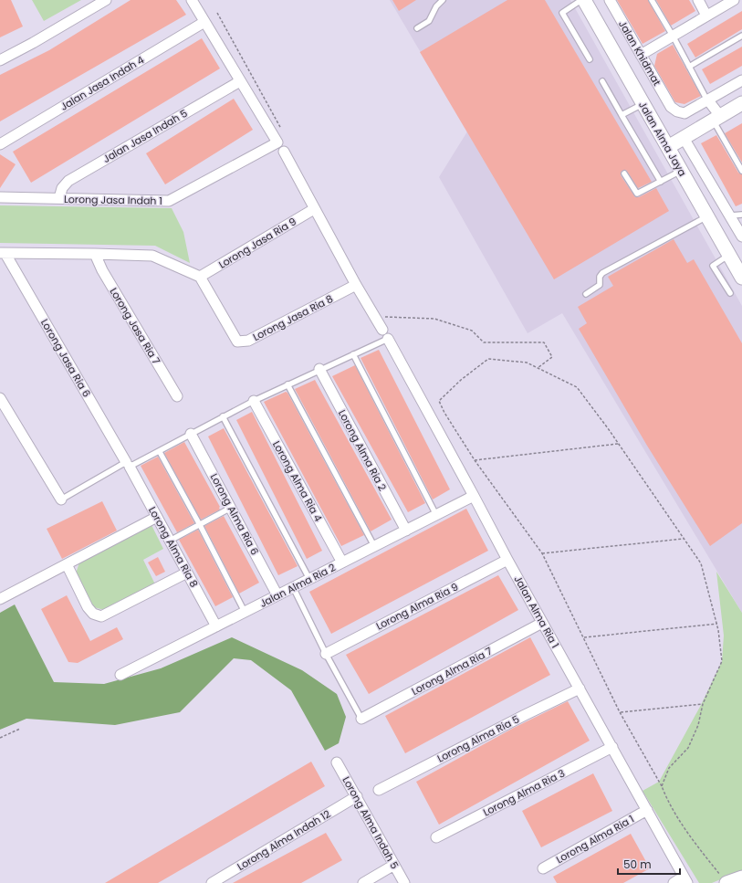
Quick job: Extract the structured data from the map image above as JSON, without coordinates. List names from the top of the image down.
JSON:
{
  "streets": {
    "street": [
      "Jalan Khidmat",
      "Jalan Jasa Indah 4",
      "Jalan Jasa Indah 5",
      "Jalan Alma Jaya",
      "Lorong Jasa Indah 1",
      "Lorong Jasa Ria 9",
      "Lorong Jasa Ria 8",
      "Lorong Jasa Ria 7",
      "Lorong Jasa Ria 6",
      "Lorong Alma Ria 2",
      "Lorong Alma Ria 4",
      "Lorong Alma Ria 6",
      "Lorong Alma Ria 8",
      "Jalan Alma Ria 2",
      "Lorong Alma Ria 9",
      "Jalan Alma Ria 1",
      "Lorong Alma Ria 7",
      "Lorong Alma Ria 5",
      "Lorong Alma Ria 3",
      "Lorong Alma Indah 5",
      "Lorong Alma Ria 1",
      "Lorong Alma Indah 12"
    ]
  },
  "crossings": [
    ["Jalan Jasa Indah 5", "Lorong Jasa Indah 1"],
    ["Lorong Jasa Ria 9", "Lorong Jasa Ria 8"],
    ["Lorong Jasa Ria 9", "Jalan Alma Ria 1"],
    ["Lorong Jasa Ria 8", "Jalan Alma Ria 1"],
    ["Lorong Jasa Ria 6", "Lorong Alma Ria 8"],
    ["Lorong Alma Ria 2", "Jalan Alma Ria 2"],
    ["Lorong Alma Ria 4", "Jalan Alma Ria 2"],
    ["Lorong Alma Ria 6", "Jalan Alma Ria 2"],
    ["Lorong Alma Ria 8", "Jalan Alma Ria 2"],
    ["Jalan Alma Ria 2", "Jalan Alma Ria 1"],
    ["Lorong Alma Ria 9", "Jalan Alma Ria 1"],
    ["Jalan Alma Ria 1", "Lorong Alma Ria 7"],
    ["Jalan Alma Ria 1", "Lorong Alma Ria 5"],
    ["Jalan Alma Ria 1", "Lorong Alma Ria 3"],
    ["Jalan Alma Ria 1", "Lorong Alma Ria 1"],
    ["Lorong Alma Indah 5", "Lorong Alma Indah 12"]
  ],
  "scale_bar": "50 m"
}
